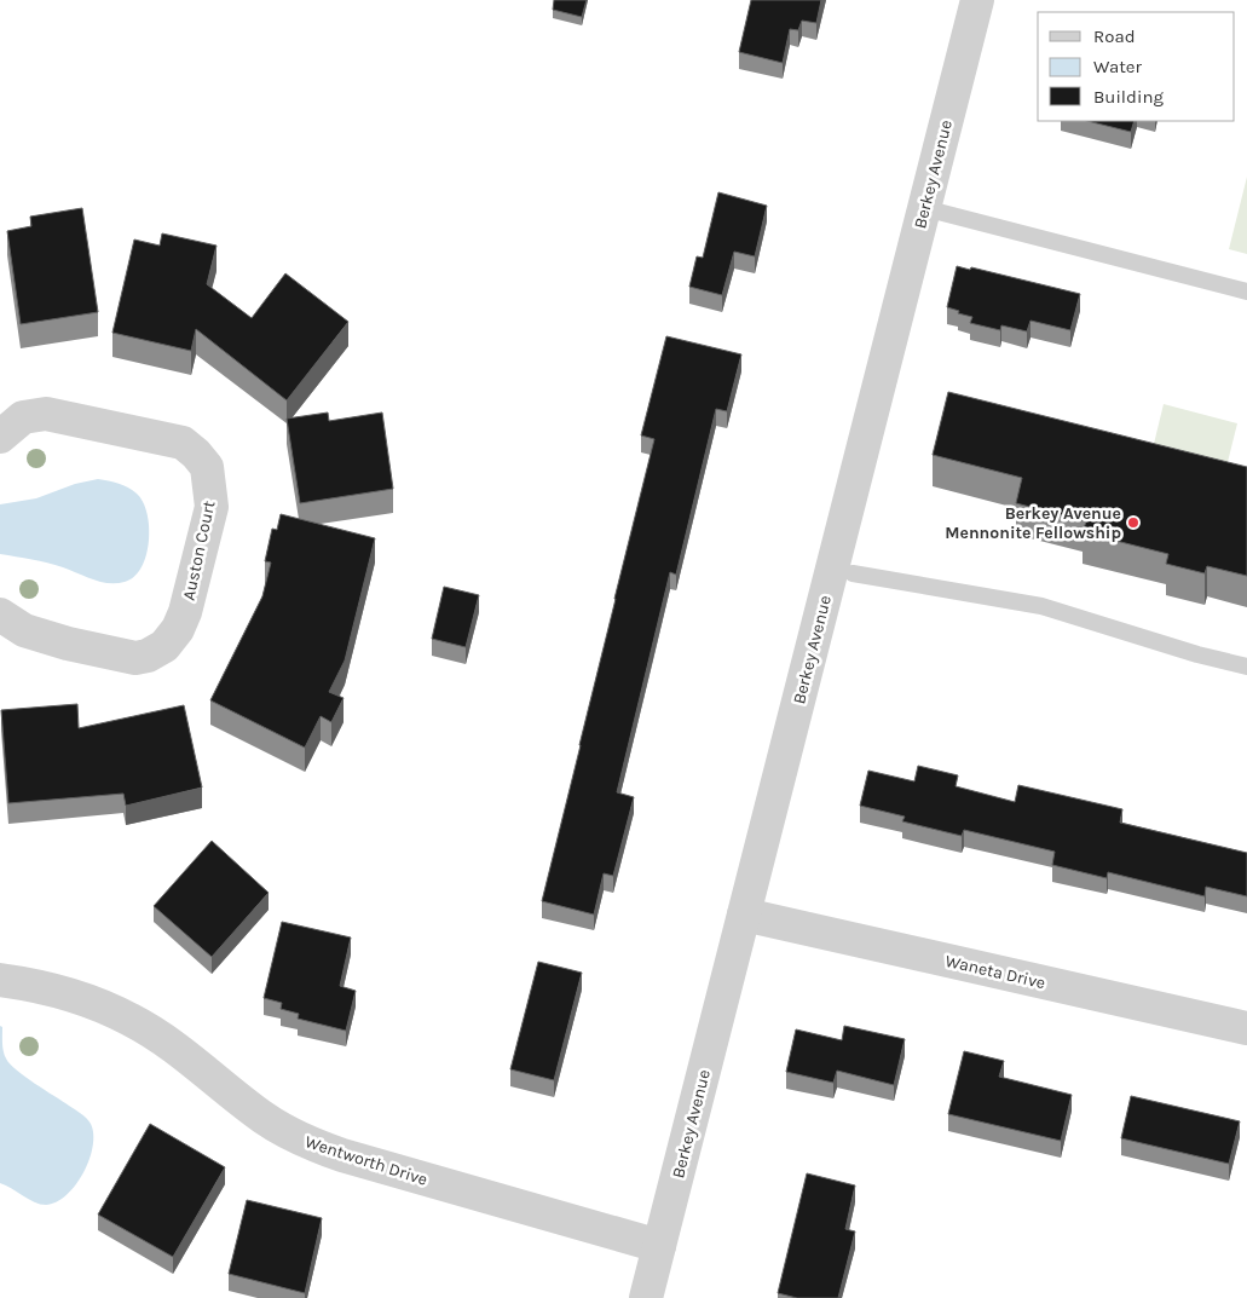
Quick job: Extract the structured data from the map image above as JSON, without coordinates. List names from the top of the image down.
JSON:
{
  "streets": {
    "street": [
      "Berkey Avenue",
      "Auston Court",
      "Waneta Drive",
      "Wentworth Drive"
    ]
  },
  "crossings": [
    ["Berkey Avenue", "Waneta Drive"],
    ["Berkey Avenue", "Wentworth Drive"]
  ],
  "places": ["Berkey Avenue Mennonite Fellowship"],
  "legend": ["Road", "Water", "Building"]
}
